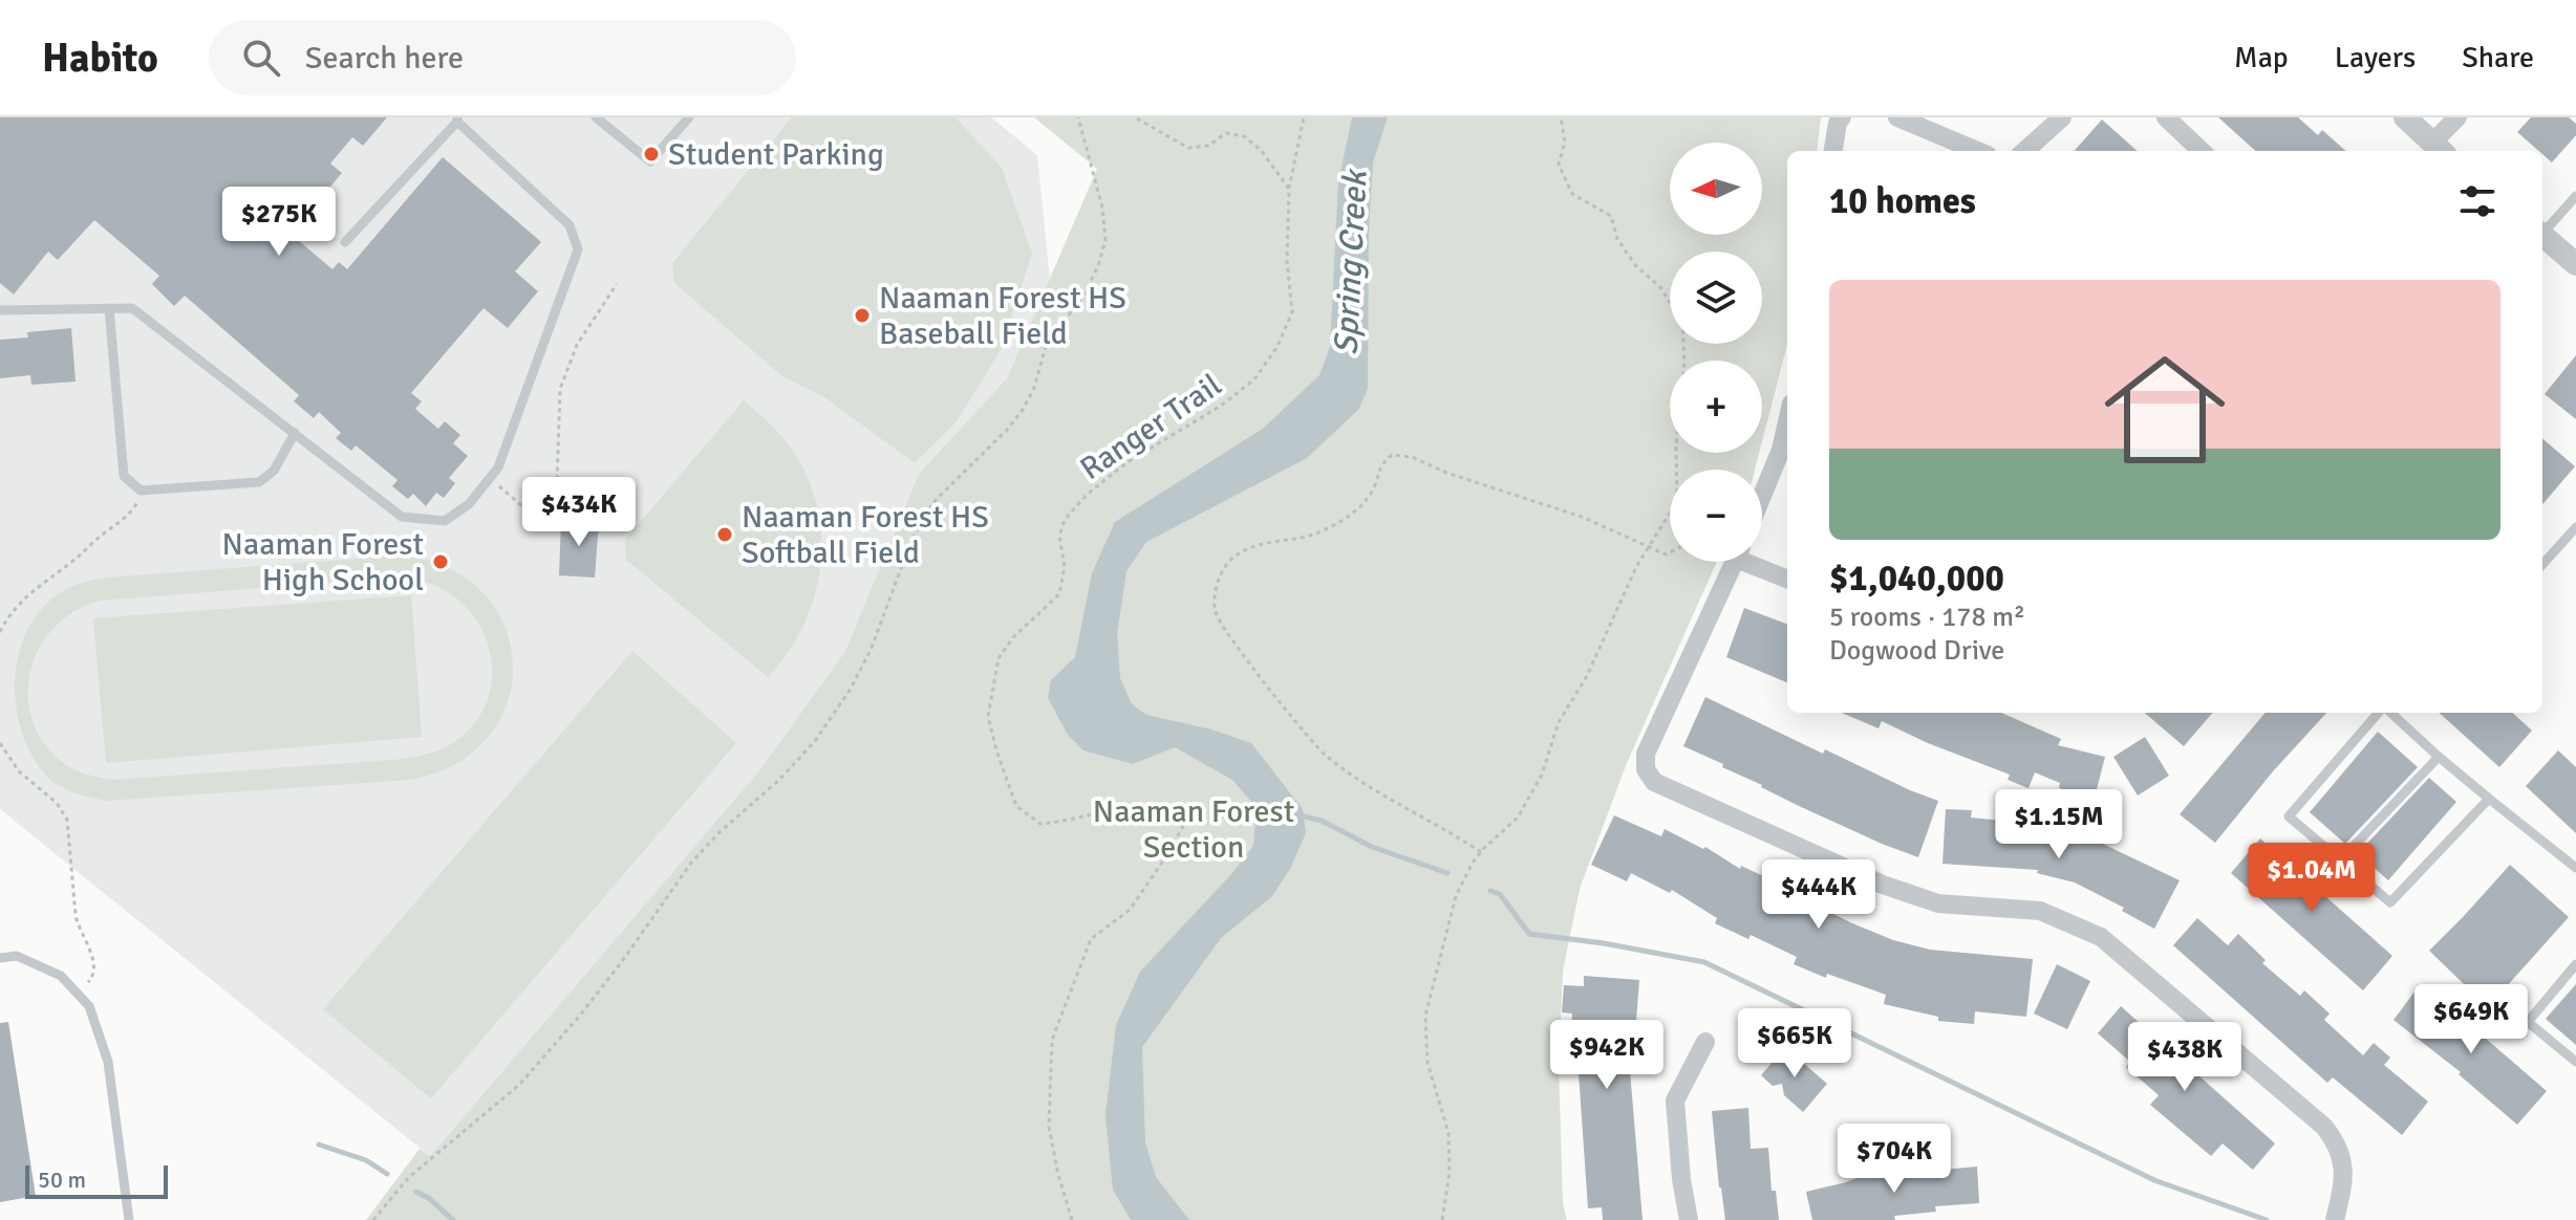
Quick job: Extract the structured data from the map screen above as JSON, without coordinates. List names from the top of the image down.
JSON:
{
  "streets": {
    "path": ["Ranger Trail"]
  },
  "water": ["Spring Creek"],
  "parks": ["Naaman Forest Section"],
  "places": [
    "Student Parking",
    "Naaman Forest HS Baseball Field",
    "Naaman Forest HS Softball Field",
    "Naaman Forest High School"
  ],
  "scale_bar": "50 m",
  "north": "left",
  "page": {
    "header": "Habito",
    "search": "Search here",
    "nav": ["Map", "Layers", "Share"],
    "map_buttons": ["+", "−"],
    "heading": "10 homes",
    "price": [
      "$275K",
      "$434K",
      "$1.15M",
      "$1.04M",
      "$444K",
      "$649K",
      "$665K",
      "$942K",
      "$438K",
      "$704K"
    ],
    "list": [
      {
        "name": "$1,040,000",
        "note": "5 rooms · 178 m² · Dogwood Drive"
      }
    ],
    "scale": "50 m"
  }
}
